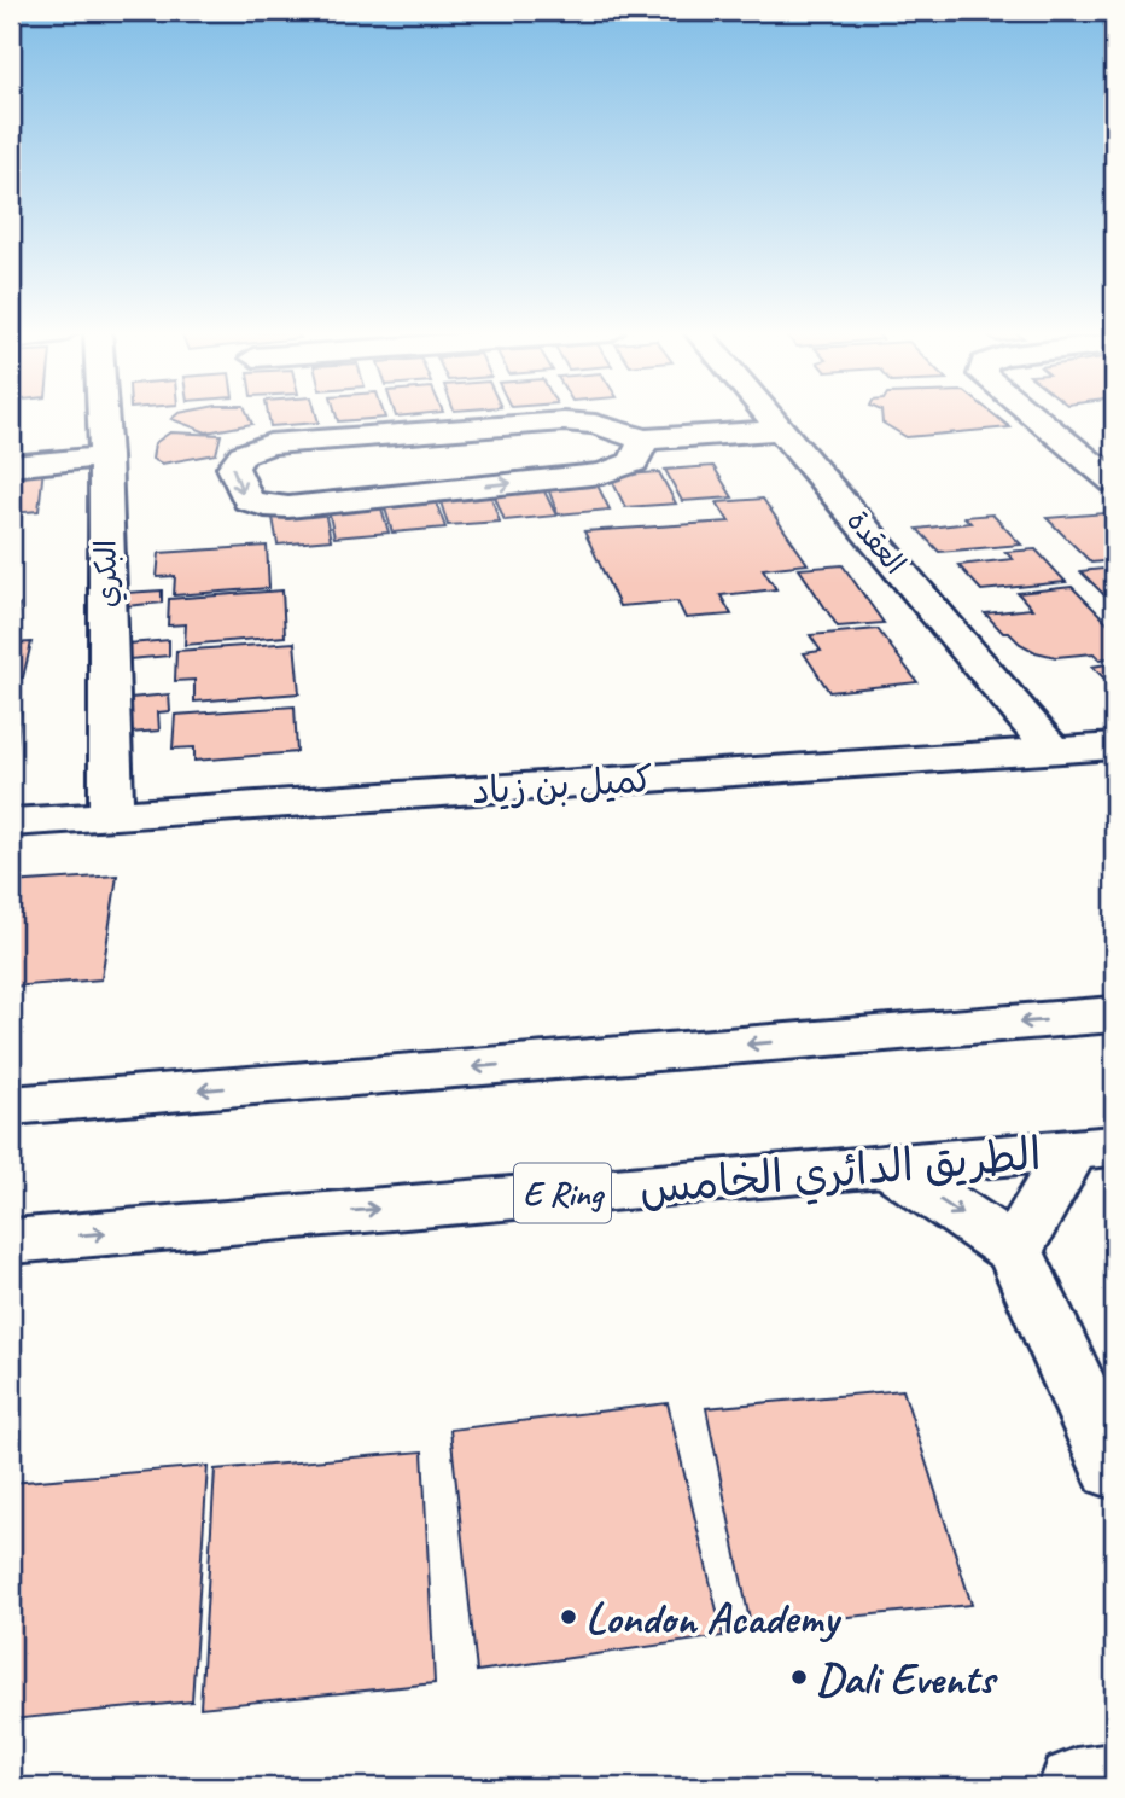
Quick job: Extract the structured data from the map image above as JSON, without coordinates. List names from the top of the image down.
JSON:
{
  "streets": {
    "street": [
      "العقدة",
      "البكري",
      "كميل بن زياد",
      "الطريق الدائري الخامس",
      "E Ring"
    ]
  },
  "crossings": [
    ["العقدة", "كميل بن زياد"],
    ["البكري", "كميل بن زياد"]
  ],
  "places": ["London Academy", "Dali Events"]
}
